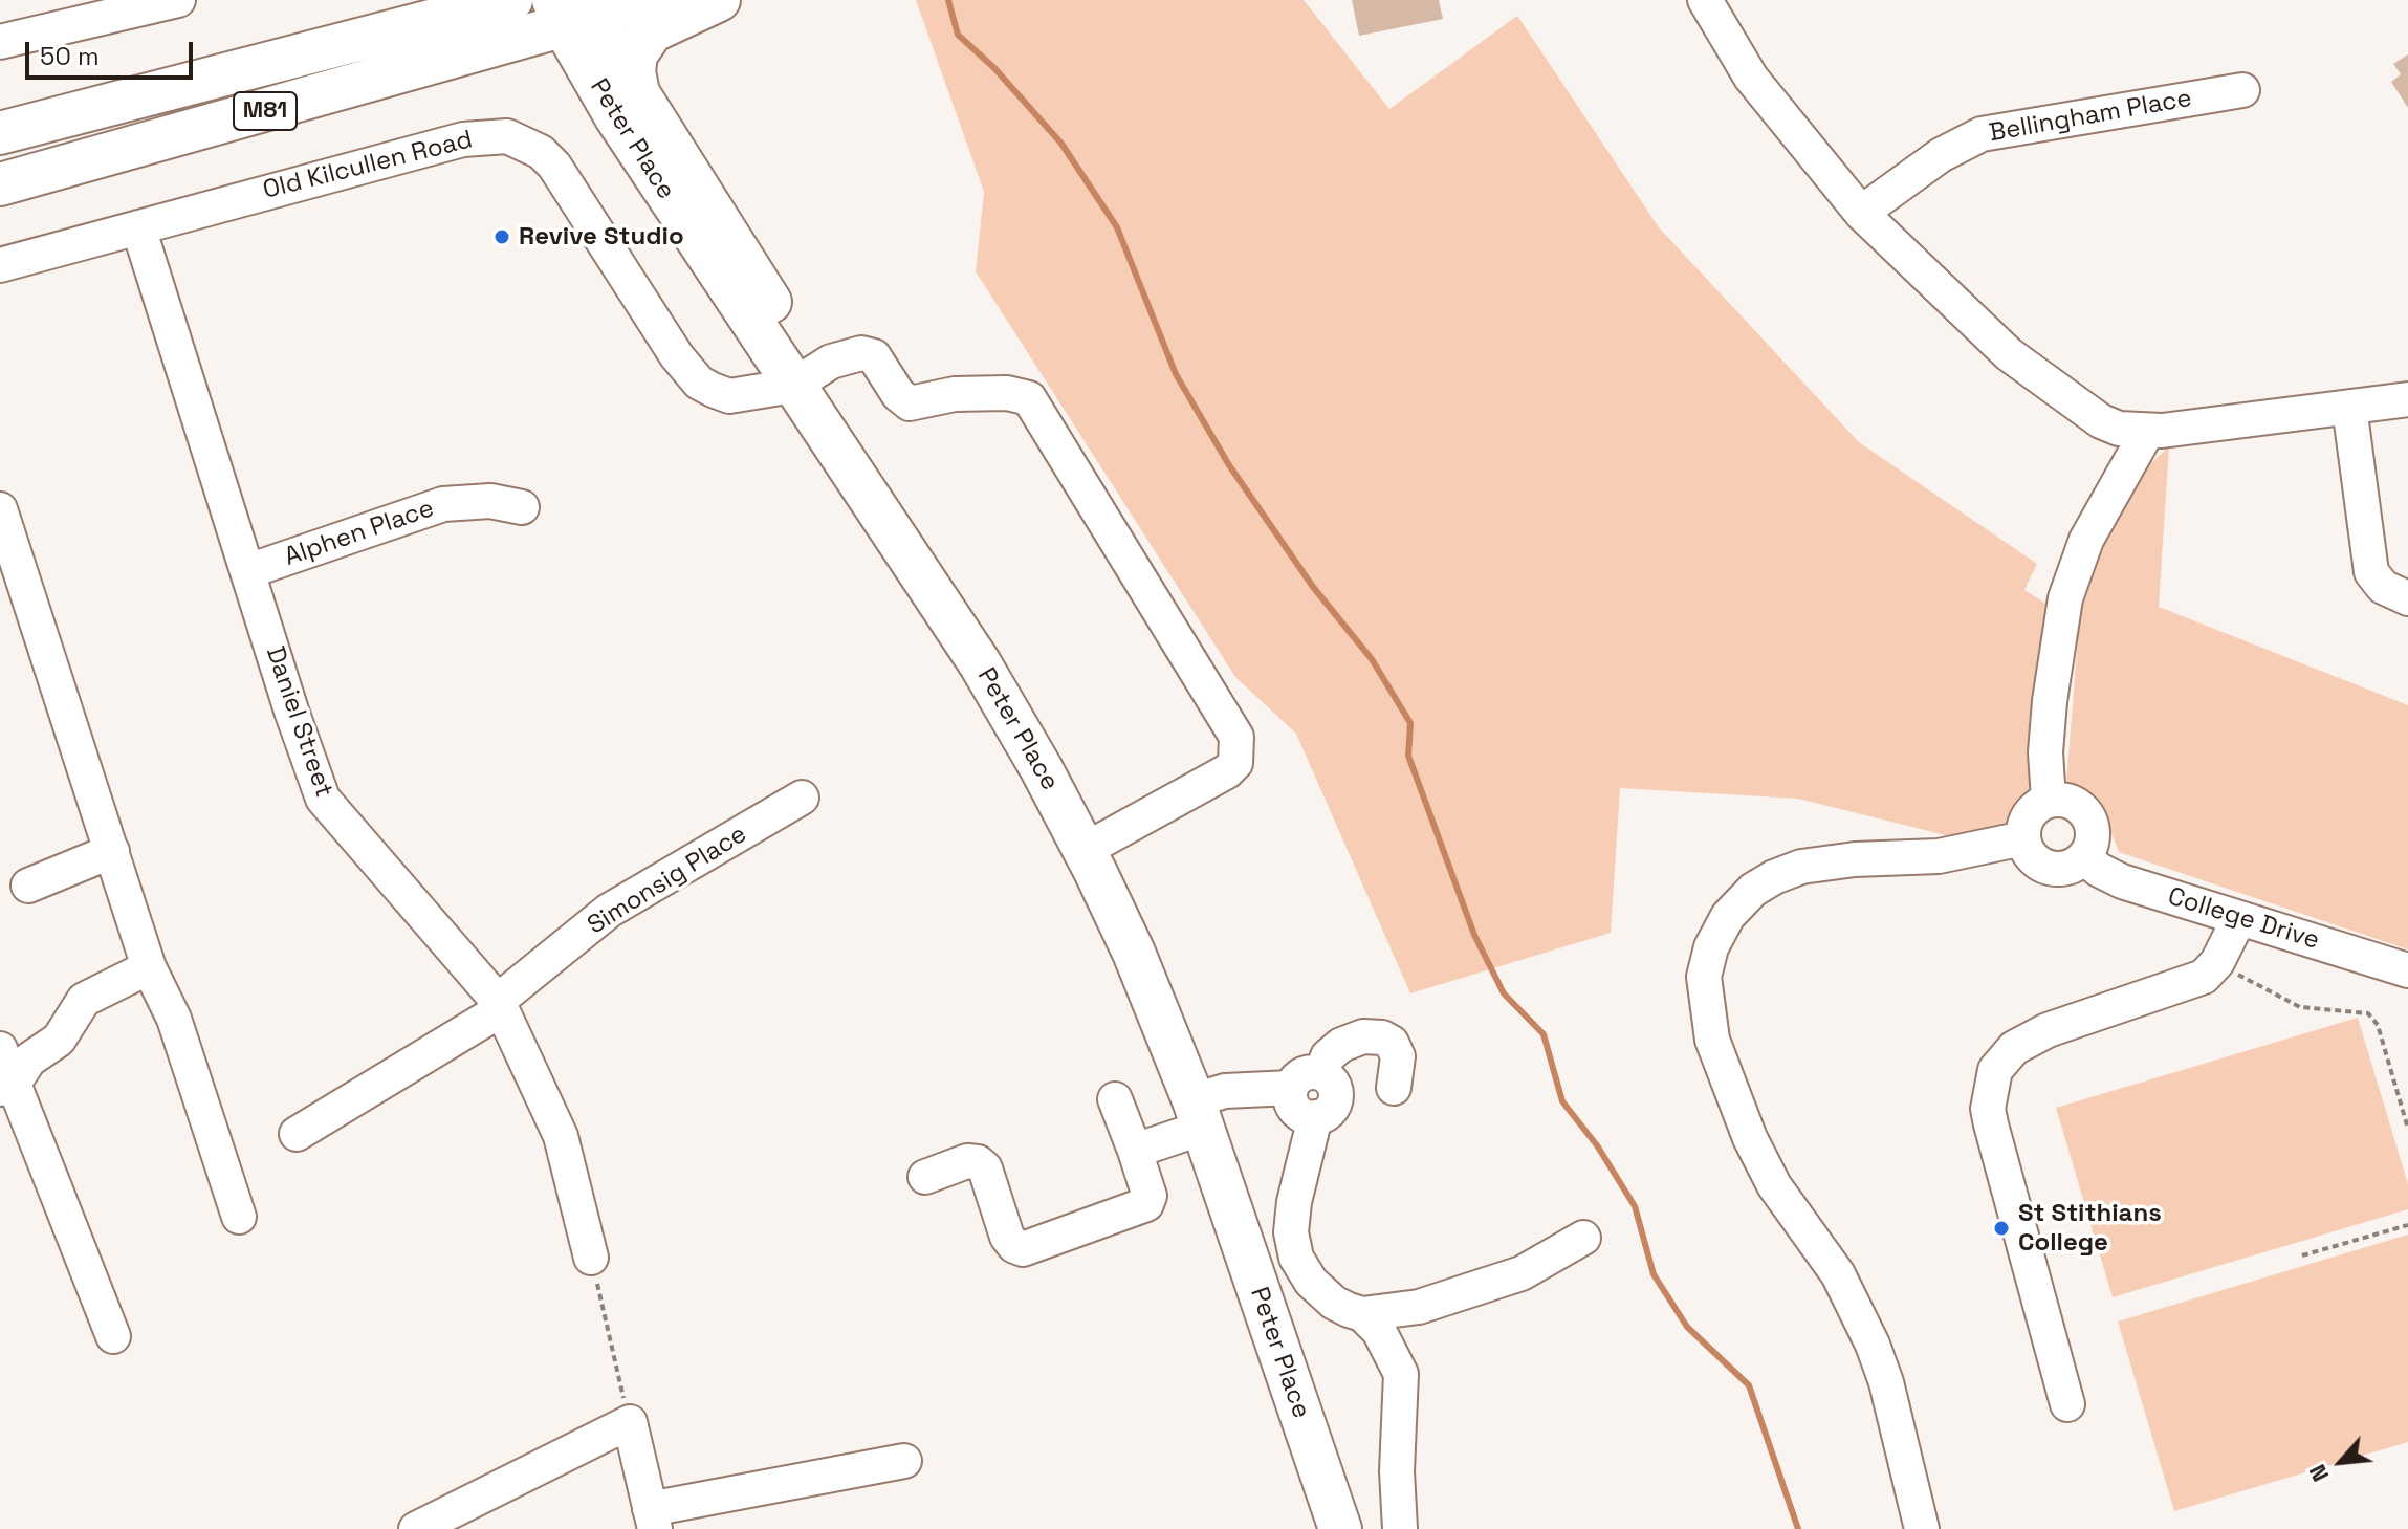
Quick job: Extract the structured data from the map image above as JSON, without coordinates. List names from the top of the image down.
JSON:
{
  "streets": {
    "main road": ["M81", "Peter Place"],
    "street": [
      "Bellingham Place",
      "Old Kilcullen Road",
      "Alphen Place",
      "Daniel Street",
      "Simonsig Place",
      "College Drive"
    ]
  },
  "crossings": [
    ["M81", "Peter Place"],
    ["Peter Place", "Old Kilcullen Road"],
    ["Old Kilcullen Road", "Daniel Street"],
    ["Alphen Place", "Daniel Street"],
    ["Daniel Street", "Simonsig Place"]
  ],
  "places": ["Revive Studio", "St Stithians College"],
  "scale_bar": "50 m",
  "north": "bottom left"
}
